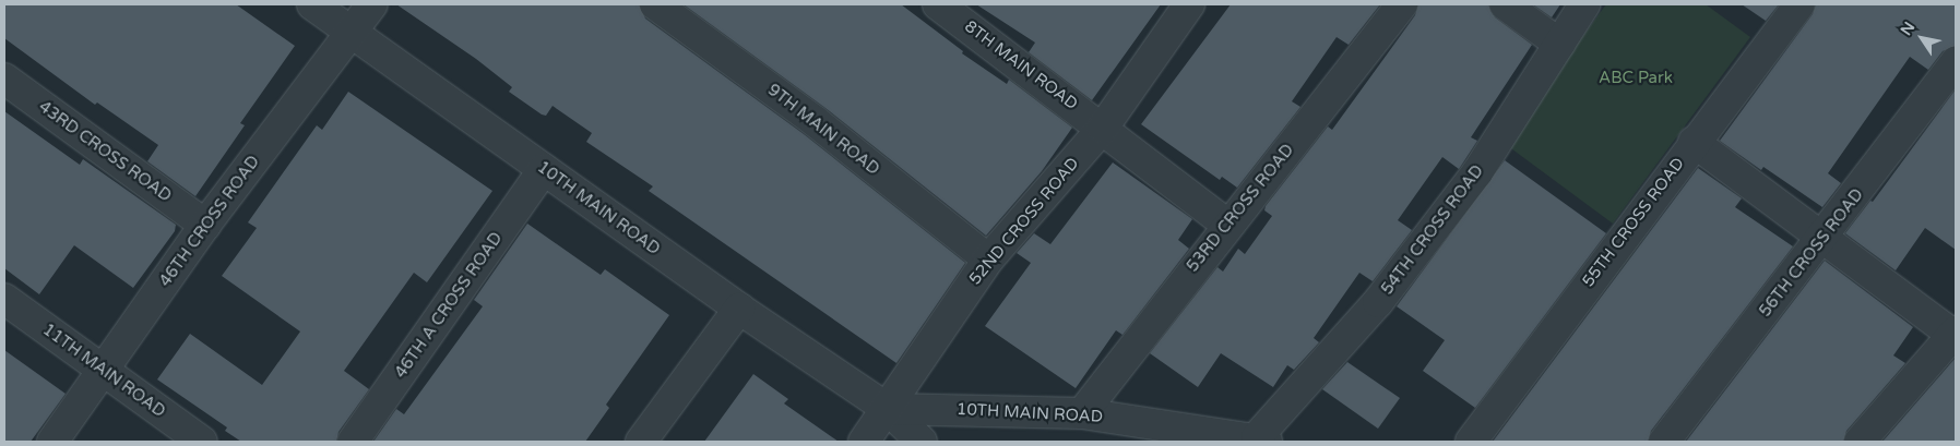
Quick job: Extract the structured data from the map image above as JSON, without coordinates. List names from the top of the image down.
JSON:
{
  "streets": {
    "street": [
      "8TH MAIN ROAD",
      "9TH MAIN ROAD",
      "43RD CROSS ROAD",
      "10TH MAIN ROAD",
      "53RD CROSS ROAD",
      "46TH CROSS ROAD",
      "52ND CROSS ROAD",
      "55TH CROSS ROAD",
      "54TH CROSS ROAD",
      "56TH CROSS ROAD",
      "46TH A CROSS ROAD",
      "11TH MAIN ROAD"
    ]
  },
  "crossings": [
    ["8TH MAIN ROAD", "53RD CROSS ROAD"],
    ["8TH MAIN ROAD", "52ND CROSS ROAD"],
    ["9TH MAIN ROAD", "52ND CROSS ROAD"],
    ["43RD CROSS ROAD", "46TH CROSS ROAD"],
    ["10TH MAIN ROAD", "53RD CROSS ROAD"],
    ["10TH MAIN ROAD", "46TH CROSS ROAD"],
    ["10TH MAIN ROAD", "52ND CROSS ROAD"],
    ["10TH MAIN ROAD", "54TH CROSS ROAD"],
    ["10TH MAIN ROAD", "46TH A CROSS ROAD"],
    ["46TH CROSS ROAD", "11TH MAIN ROAD"]
  ],
  "parks": ["ABC Park"],
  "north": "top left"
}
